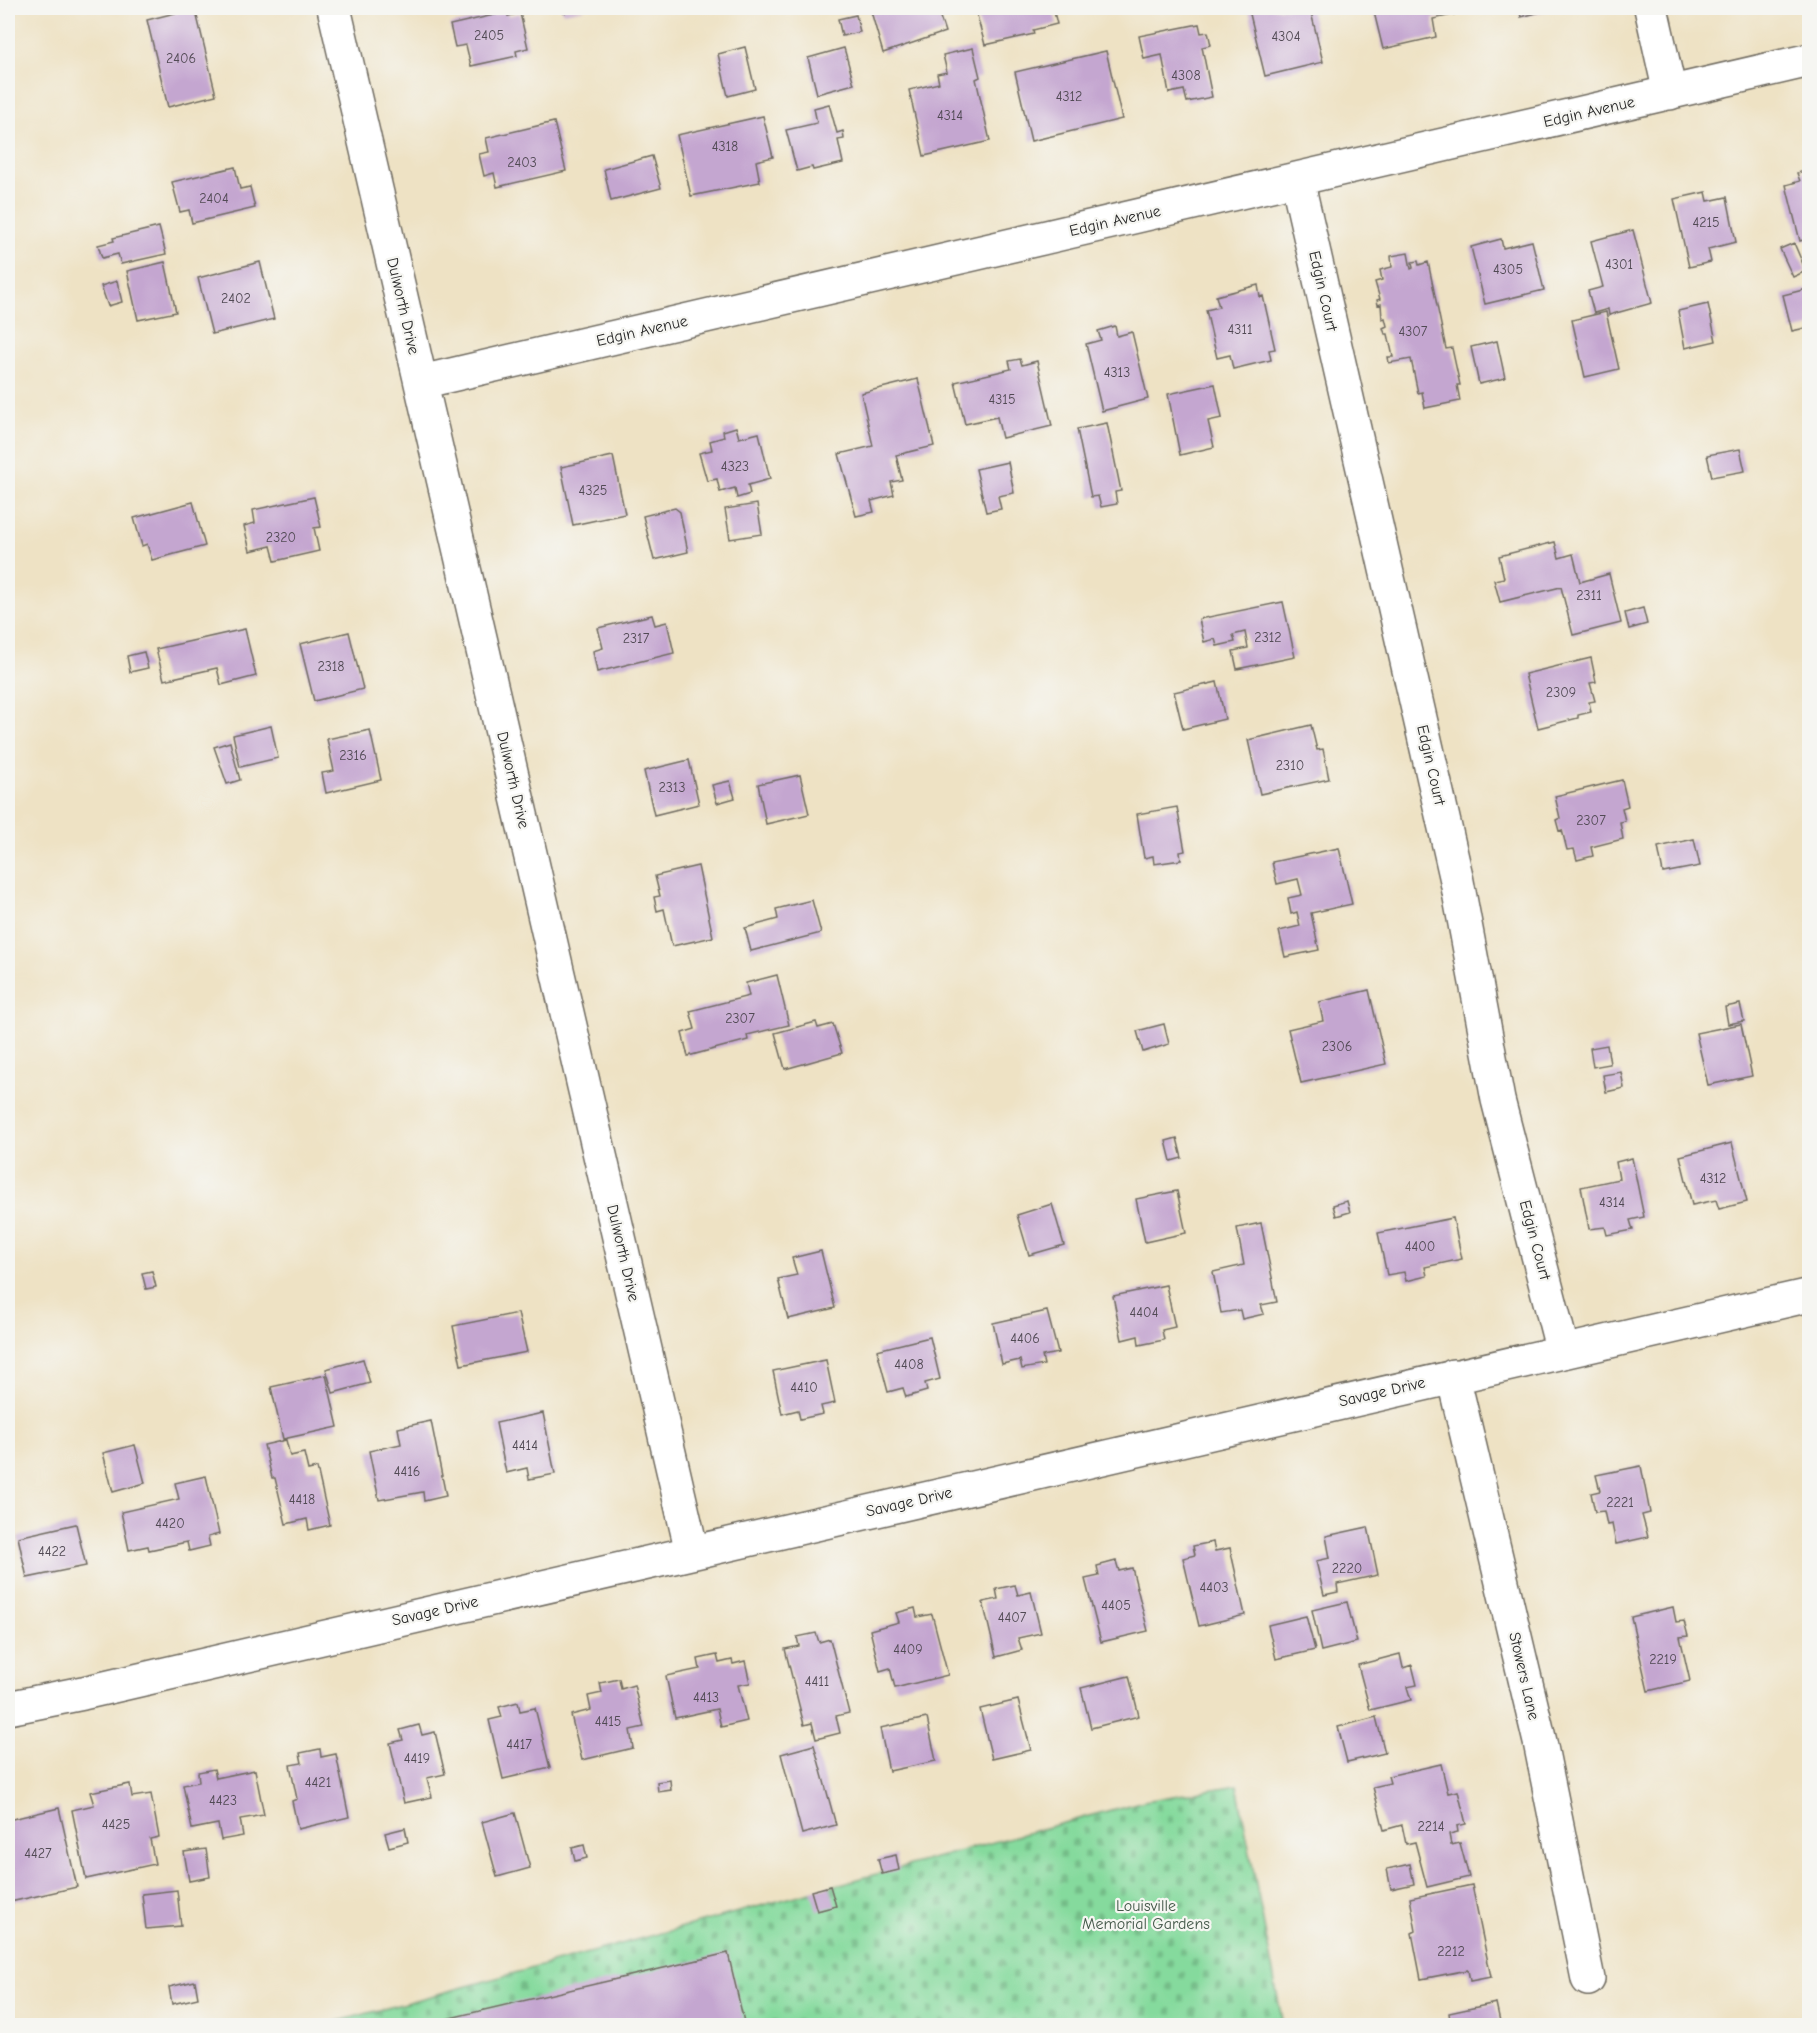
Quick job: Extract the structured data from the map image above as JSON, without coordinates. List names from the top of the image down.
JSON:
{
  "streets": {
    "street": [
      "Edgin Avenue",
      "Edgin Court",
      "Dulworth Drive",
      "Savage Drive",
      "Stowers Lane"
    ]
  },
  "crossings": [
    ["Edgin Avenue", "Edgin Court"],
    ["Edgin Avenue", "Dulworth Drive"],
    ["Edgin Court", "Savage Drive"],
    ["Dulworth Drive", "Savage Drive"],
    ["Savage Drive", "Stowers Lane"]
  ],
  "parks": ["Louisville Memorial Gardens"],
  "house_numbers": [
    "2405",
    "4304",
    "2406",
    "4308",
    "4312",
    "4314",
    "4318",
    "2403",
    "2404",
    "4215",
    "4301",
    "4305",
    "2402",
    "4311",
    "4307",
    "4313",
    "4315",
    "4323",
    "4325",
    "2320",
    "2311",
    "2312",
    "2317",
    "2318",
    "2309",
    "2316",
    "2310",
    "2313",
    "2307",
    "2307",
    "2306",
    "4312",
    "4314",
    "4400",
    "4404",
    "4406",
    "4408",
    "4410",
    "4414",
    "4416",
    "4418",
    "2221",
    "4420",
    "4422",
    "2220",
    "4403",
    "4405",
    "4407",
    "4409",
    "2219",
    "4411",
    "4413",
    "4415",
    "4417",
    "4419",
    "4421",
    "4423",
    "4425",
    "2214",
    "4427",
    "2212"
  ]
}
